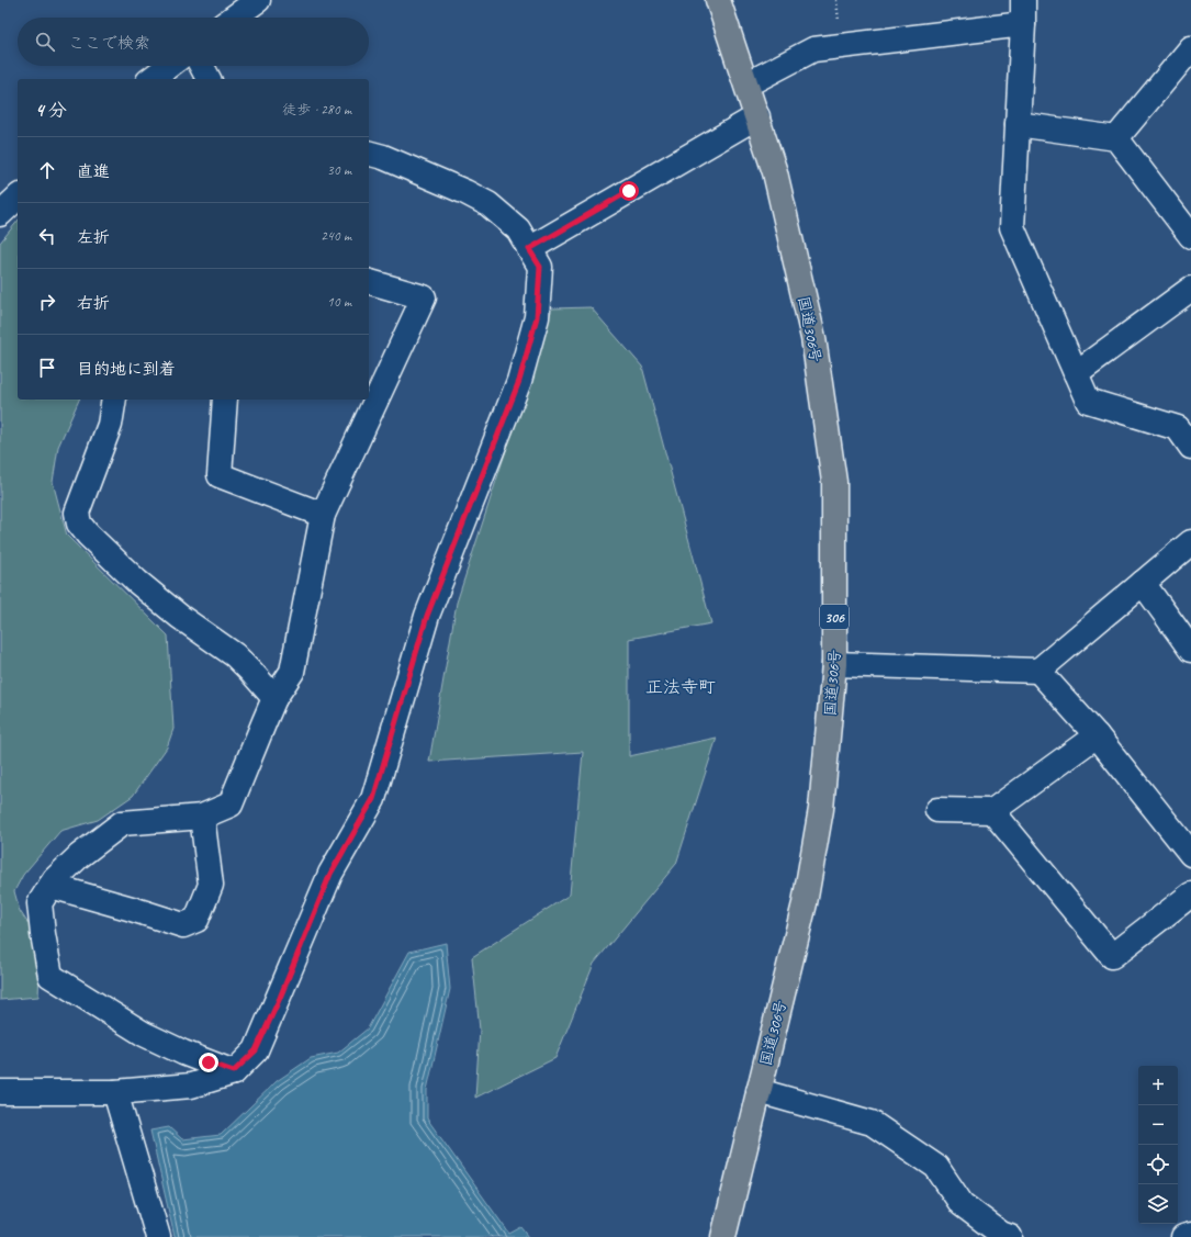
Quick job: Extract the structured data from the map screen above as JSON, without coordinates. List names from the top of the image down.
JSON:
{
  "streets": {
    "highway": ["国道306号", "306"]
  },
  "districts": ["正法寺町"],
  "page": {
    "search": "ここで検索",
    "heading": ["4 分", "徒歩 · 280 m"],
    "list": [
      ["直進", "30 m"],
      ["左折", "240 m"],
      ["右折", "10 m"],
      "目的地に到着"
    ],
    "map_buttons": ["+", "−"]
  }
}
